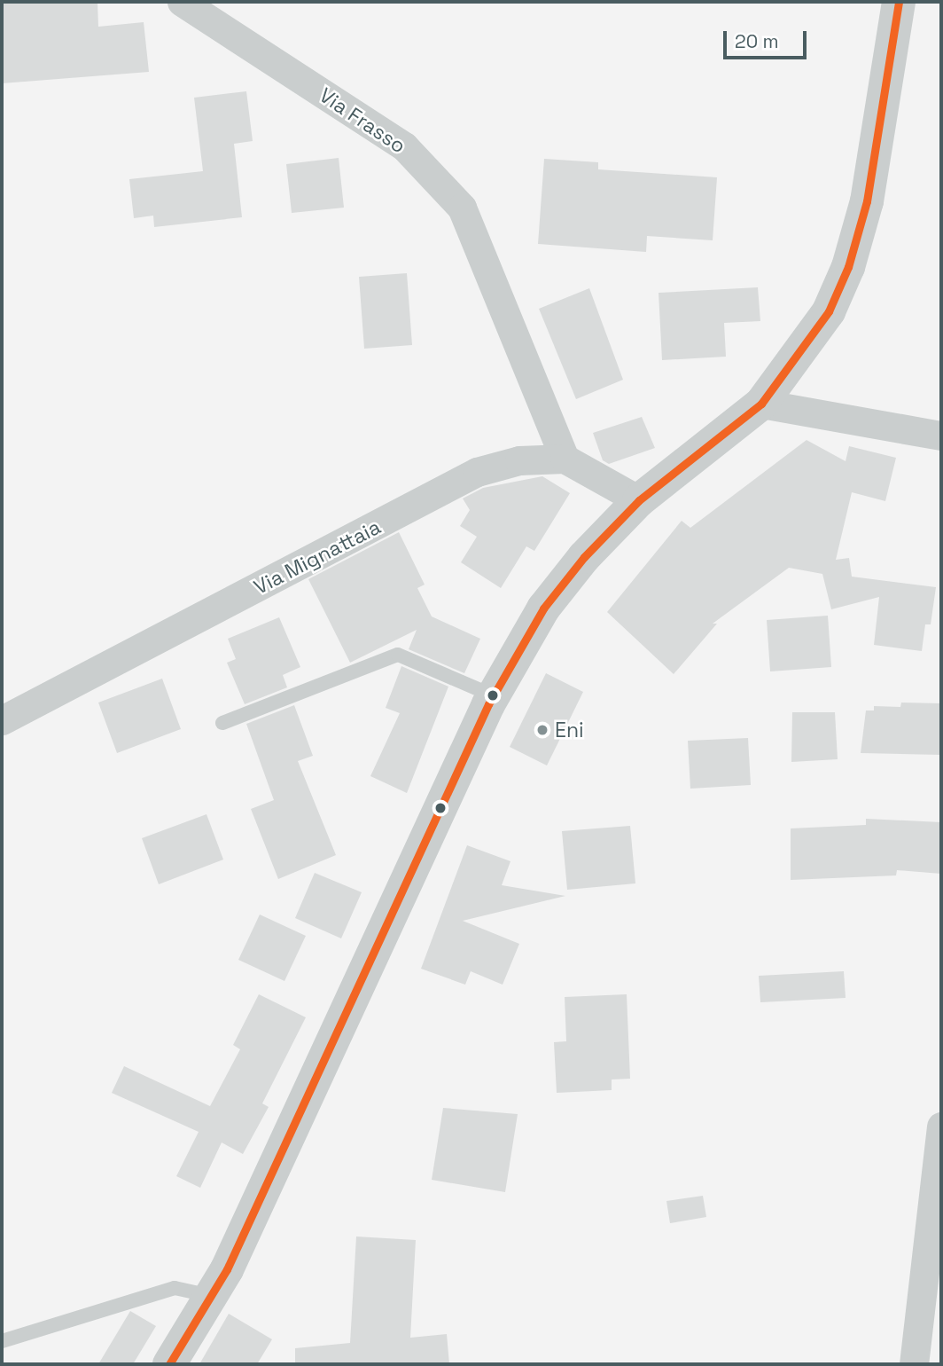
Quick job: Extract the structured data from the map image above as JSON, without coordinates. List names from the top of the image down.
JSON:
{
  "streets": {
    "street": ["Via Frasso", "Via Mignattaia"]
  },
  "crossings": [
    ["Via Frasso", "Via Mignattaia"]
  ],
  "places": ["Eni"],
  "scale_bar": "20 m"
}
